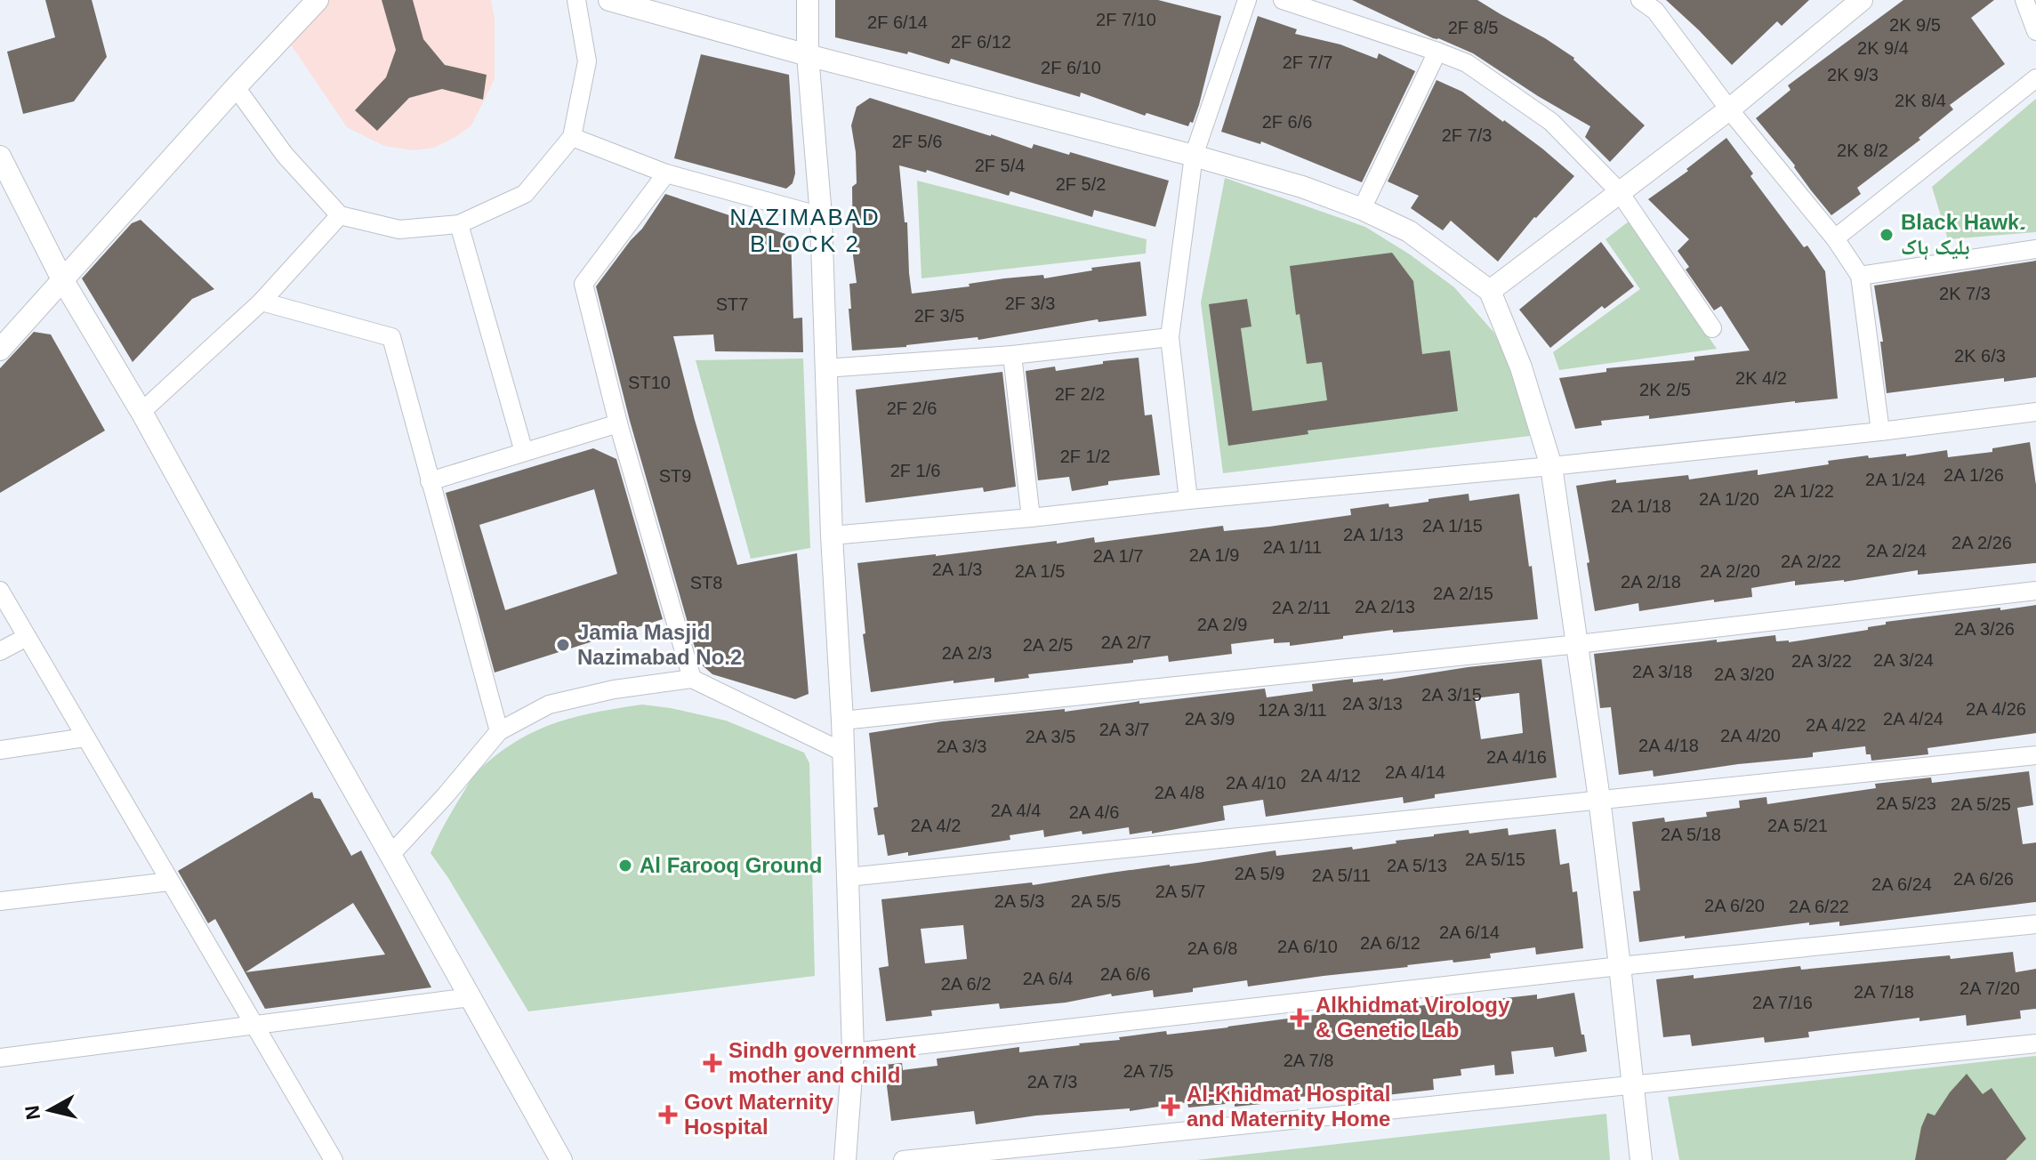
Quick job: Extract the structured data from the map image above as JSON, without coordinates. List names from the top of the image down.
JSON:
{
  "districts": ["NAZIMABAD BLOCK 2"],
  "places": {
    "other": ["Black Hawk۔ بلیک ہاک", "Jamia Masjid Nazimabad No.2", "Al Farooq Ground"],
    "health": [
      "Alkhidmat Virology & Genetic Lab",
      "Sindh government mother and child",
      "Al-Khidmat Hospital and Maternity Home",
      "Govt Maternity Hospital"
    ]
  },
  "house_numbers": [
    "2F 7/10",
    "2F 6/14",
    "2K 9/5",
    "2F 8/5",
    "2F 6/12",
    "2K 9/4",
    "2F 7/7",
    "2F 6/10",
    "2K 9/3",
    "2K 8/4",
    "2F 6/6",
    "2F 7/3",
    "2F 5/6",
    "2K 8/2",
    "2F 5/4",
    "2F 5/2",
    "2K 7/3",
    "2F 3/3",
    "ST7",
    "2F 3/5",
    "2K 6/3",
    "2K 4/2",
    "ST10",
    "2K 2/5",
    "2F 2/2",
    "2F 2/6",
    "2F 1/2",
    "2F 1/6",
    "2A 1/26",
    "ST9",
    "2A 1/24",
    "2A 1/22",
    "2A 1/20",
    "2A 1/18",
    "2A 1/15",
    "2A 1/13",
    "2A 2/26",
    "2A 1/11",
    "2A 2/24",
    "2A 1/9",
    "2A 1/7",
    "2A 2/22",
    "2A 1/3",
    "2A 1/5",
    "2A 2/20",
    "2A 2/18",
    "ST8",
    "2A 2/15",
    "2A 2/13",
    "2A 2/11",
    "2A 2/9",
    "2A 3/26",
    "2A 2/7",
    "2A 2/5",
    "2A 2/3",
    "2A 3/24",
    "2A 3/22",
    "2A 3/18",
    "2A 3/20",
    "2A 3/15",
    "2A 3/13",
    "2A 4/26",
    "12A 3/11",
    "2A 3/9",
    "2A 4/24",
    "2A 4/22",
    "2A 3/7",
    "2A 4/20",
    "2A 3/5",
    "2A 4/18",
    "2A 3/3",
    "2A 4/16",
    "2A 4/14",
    "2A 4/12",
    "2A 4/10",
    "2A 4/8",
    "2A 5/23",
    "2A 5/25",
    "2A 4/4",
    "2A 4/6",
    "2A 4/2",
    "2A 5/21",
    "2A 5/18",
    "2A 5/15",
    "2A 5/13",
    "2A 5/9",
    "2A 5/11",
    "2A 6/26",
    "2A 6/24",
    "2A 5/7",
    "2A 5/3",
    "2A 5/5",
    "2A 6/20",
    "2A 6/22",
    "2A 6/14",
    "2A 6/12",
    "2A 6/10",
    "2A 6/8",
    "2A 6/6",
    "2A 6/4",
    "2A 6/2",
    "2A 7/20",
    "2A 7/18",
    "2A 7/16",
    "2A 7/8",
    "2A 7/5",
    "2A 7/3"
  ],
  "north": "left"
}
